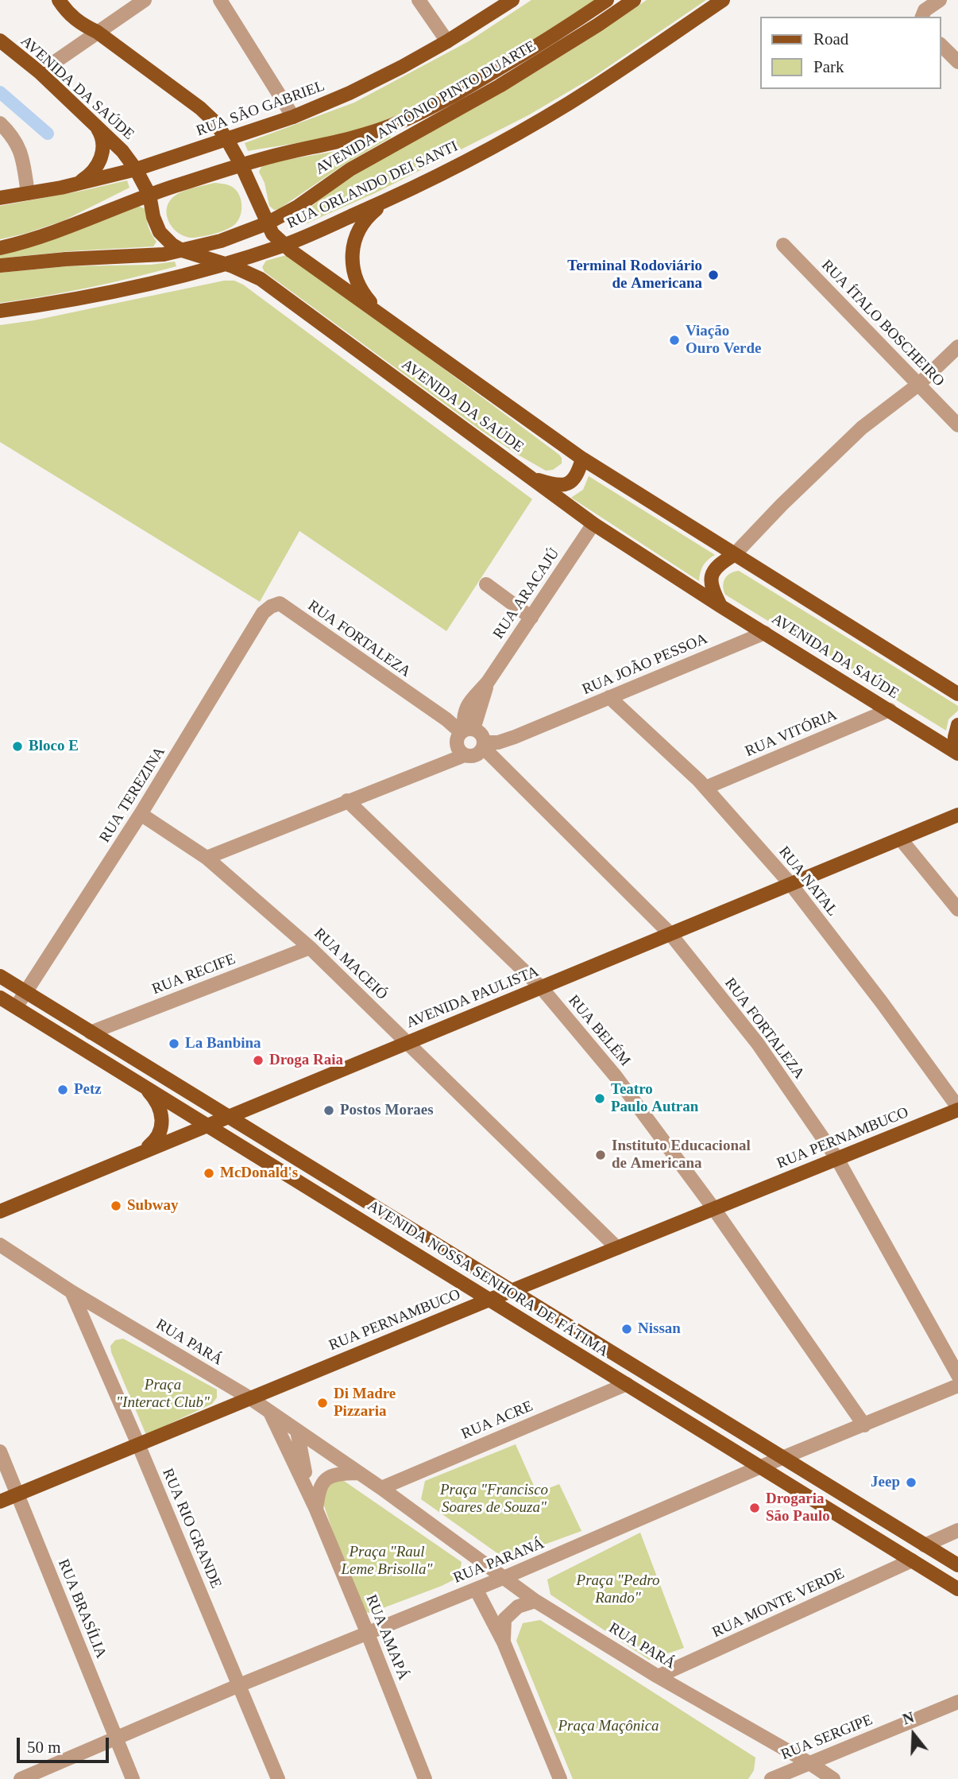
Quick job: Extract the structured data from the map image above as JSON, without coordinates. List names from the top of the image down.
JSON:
{
  "streets": {
    "main road": [
      "AVENIDA DA SAÚDE",
      "AVENIDA ANTÔNIO PINTO DUARTE",
      "RUA SÃO GABRIEL",
      "RUA ORLANDO DEI SANTI",
      "AVENIDA PAULISTA",
      "RUA PERNAMBUCO",
      "AVENIDA NOSSA SENHORA DE FÁTIMA"
    ],
    "street": [
      "RUA ÍTALO BOSCHEIRO",
      "RUA ARACAJÚ",
      "RUA FORTALEZA",
      "RUA JOÃO PESSOA",
      "RUA VITÓRIA",
      "RUA TEREZINA",
      "RUA NATAL",
      "RUA MACEIÓ",
      "RUA RECIFE",
      "RUA BELÉM",
      "RUA PARÁ",
      "RUA ACRE",
      "RUA RIO GRANDE",
      "RUA PARANÁ",
      "RUA MONTE VERDE",
      "RUA BRASÍLIA",
      "RUA AMAPÁ",
      "RUA SERGIPE"
    ]
  },
  "crossings": [
    ["AVENIDA DA SAÚDE", "AVENIDA ANTÔNIO PINTO DUARTE"],
    ["AVENIDA DA SAÚDE", "RUA SÃO GABRIEL"],
    ["AVENIDA DA SAÚDE", "RUA ORLANDO DEI SANTI"],
    ["AVENIDA DA SAÚDE", "RUA ARACAJÚ"],
    ["AVENIDA DA SAÚDE", "RUA JOÃO PESSOA"],
    ["AVENIDA DA SAÚDE", "RUA VITÓRIA"],
    ["RUA ARACAJÚ", "RUA FORTALEZA"],
    ["RUA ARACAJÚ", "RUA JOÃO PESSOA"],
    ["RUA FORTALEZA", "RUA JOÃO PESSOA"],
    ["RUA FORTALEZA", "RUA TEREZINA"],
    ["RUA FORTALEZA", "AVENIDA PAULISTA"],
    ["RUA FORTALEZA", "RUA PERNAMBUCO"],
    ["RUA JOÃO PESSOA", "RUA NATAL"],
    ["RUA JOÃO PESSOA", "RUA MACEIÓ"],
    ["RUA JOÃO PESSOA", "RUA BELÉM"],
    ["RUA VITÓRIA", "RUA NATAL"],
    ["RUA TEREZINA", "RUA MACEIÓ"],
    ["RUA TEREZINA", "AVENIDA NOSSA SENHORA DE FÁTIMA"],
    ["RUA NATAL", "AVENIDA PAULISTA"],
    ["RUA NATAL", "RUA PERNAMBUCO"],
    ["RUA MACEIÓ", "RUA RECIFE"],
    ["RUA MACEIÓ", "AVENIDA PAULISTA"],
    ["RUA MACEIÓ", "RUA PERNAMBUCO"],
    ["RUA RECIFE", "AVENIDA NOSSA SENHORA DE FÁTIMA"],
    ["AVENIDA PAULISTA", "RUA BELÉM"],
    ["AVENIDA PAULISTA", "AVENIDA NOSSA SENHORA DE FÁTIMA"],
    ["RUA BELÉM", "RUA PERNAMBUCO"],
    ["RUA BELÉM", "RUA PARANÁ"],
    ["RUA PERNAMBUCO", "AVENIDA NOSSA SENHORA DE FÁTIMA"],
    ["RUA PERNAMBUCO", "RUA PARÁ"],
    ["RUA PERNAMBUCO", "RUA RIO GRANDE"],
    ["RUA PERNAMBUCO", "RUA BRASÍLIA"],
    ["AVENIDA NOSSA SENHORA DE FÁTIMA", "RUA ACRE"],
    ["AVENIDA NOSSA SENHORA DE FÁTIMA", "RUA PARANÁ"],
    ["AVENIDA NOSSA SENHORA DE FÁTIMA", "RUA MONTE VERDE"],
    ["RUA PARÁ", "RUA ACRE"],
    ["RUA PARÁ", "RUA RIO GRANDE"],
    ["RUA PARÁ", "RUA PARANÁ"],
    ["RUA PARÁ", "RUA MONTE VERDE"],
    ["RUA PARÁ", "RUA AMAPÁ"],
    ["RUA PARÁ", "RUA SERGIPE"],
    ["RUA RIO GRANDE", "RUA PARANÁ"],
    ["RUA PARANÁ", "RUA BRASÍLIA"],
    ["RUA PARANÁ", "RUA AMAPÁ"]
  ],
  "parks": [
    "Praça \"Interact Club\"",
    "Praça \"Francisco Soares de Souza\"",
    "Praça \"Raul Leme Brisolla\"",
    "Praça \"Pedro Rando\"",
    "Praça Maçônica"
  ],
  "places": [
    "Terminal Rodoviário de Americana",
    "Viação Ouro Verde",
    "Bloco E",
    "La Banbina",
    "Droga Raia",
    "Petz",
    "Teatro Paulo Autran",
    "Postos Moraes",
    "Instituto Educacional de Americana",
    "McDonald's",
    "Subway",
    "Nissan",
    "Di Madre Pizzaria",
    "Jeep",
    "Drogaria São Paulo"
  ],
  "legend": ["Road", "Park"],
  "scale_bar": "50 m",
  "north": "top"
}
